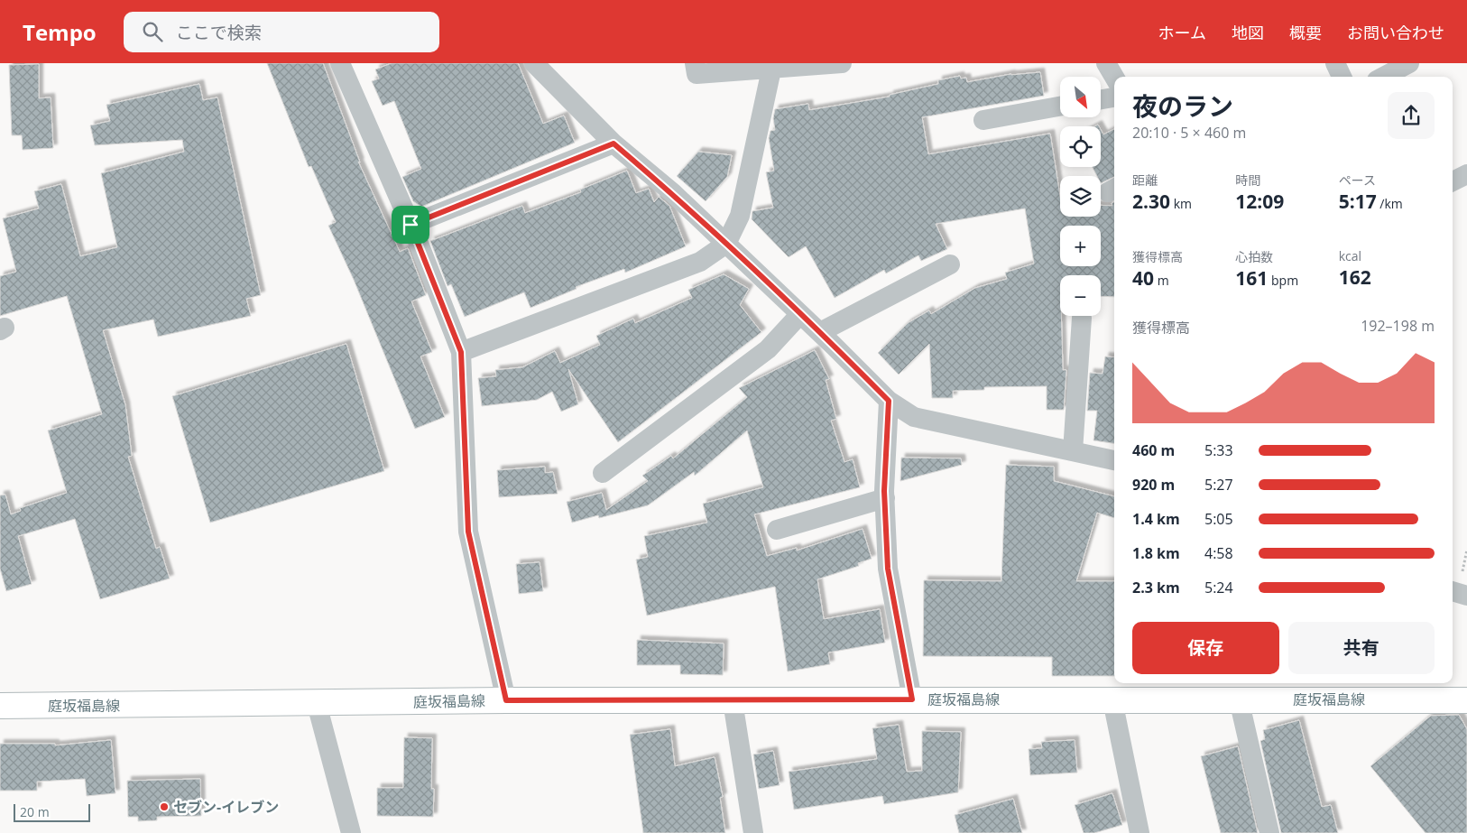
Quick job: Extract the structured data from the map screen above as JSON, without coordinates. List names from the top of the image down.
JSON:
{
  "streets": {
    "main road": ["庭坂福島線"]
  },
  "places": ["セブン-イレブン"],
  "scale_bar": "20 m",
  "north": "bottom right",
  "page": {
    "header": "Tempo",
    "search": "ここで検索",
    "nav": [
      "ホーム",
      "地図",
      "概要",
      "お問い合わせ"
    ],
    "map_buttons": ["+", "−"],
    "heading": ["夜のラン", "20:10 · 5 × 460 m"],
    "stats": [
      ["距離", "2.30 km"],
      ["時間", "12:09"],
      ["ペース", "5:17 /km"],
      ["獲得標高", "40 m"],
      ["心拍数", "161 bpm"],
      ["kcal", "162"]
    ],
    "chart": ["獲得標高", "192–198 m"],
    "list": [
      {
        "name": "460 m",
        "note": "5:33"
      },
      {
        "name": "920 m",
        "note": "5:27"
      },
      {
        "name": "1.4 km",
        "note": "5:05"
      },
      {
        "name": "1.8 km",
        "note": "4:58"
      },
      {
        "name": "2.3 km",
        "note": "5:24"
      }
    ],
    "buttons": ["保存", "共有"],
    "scale": "20 m"
  }
}
